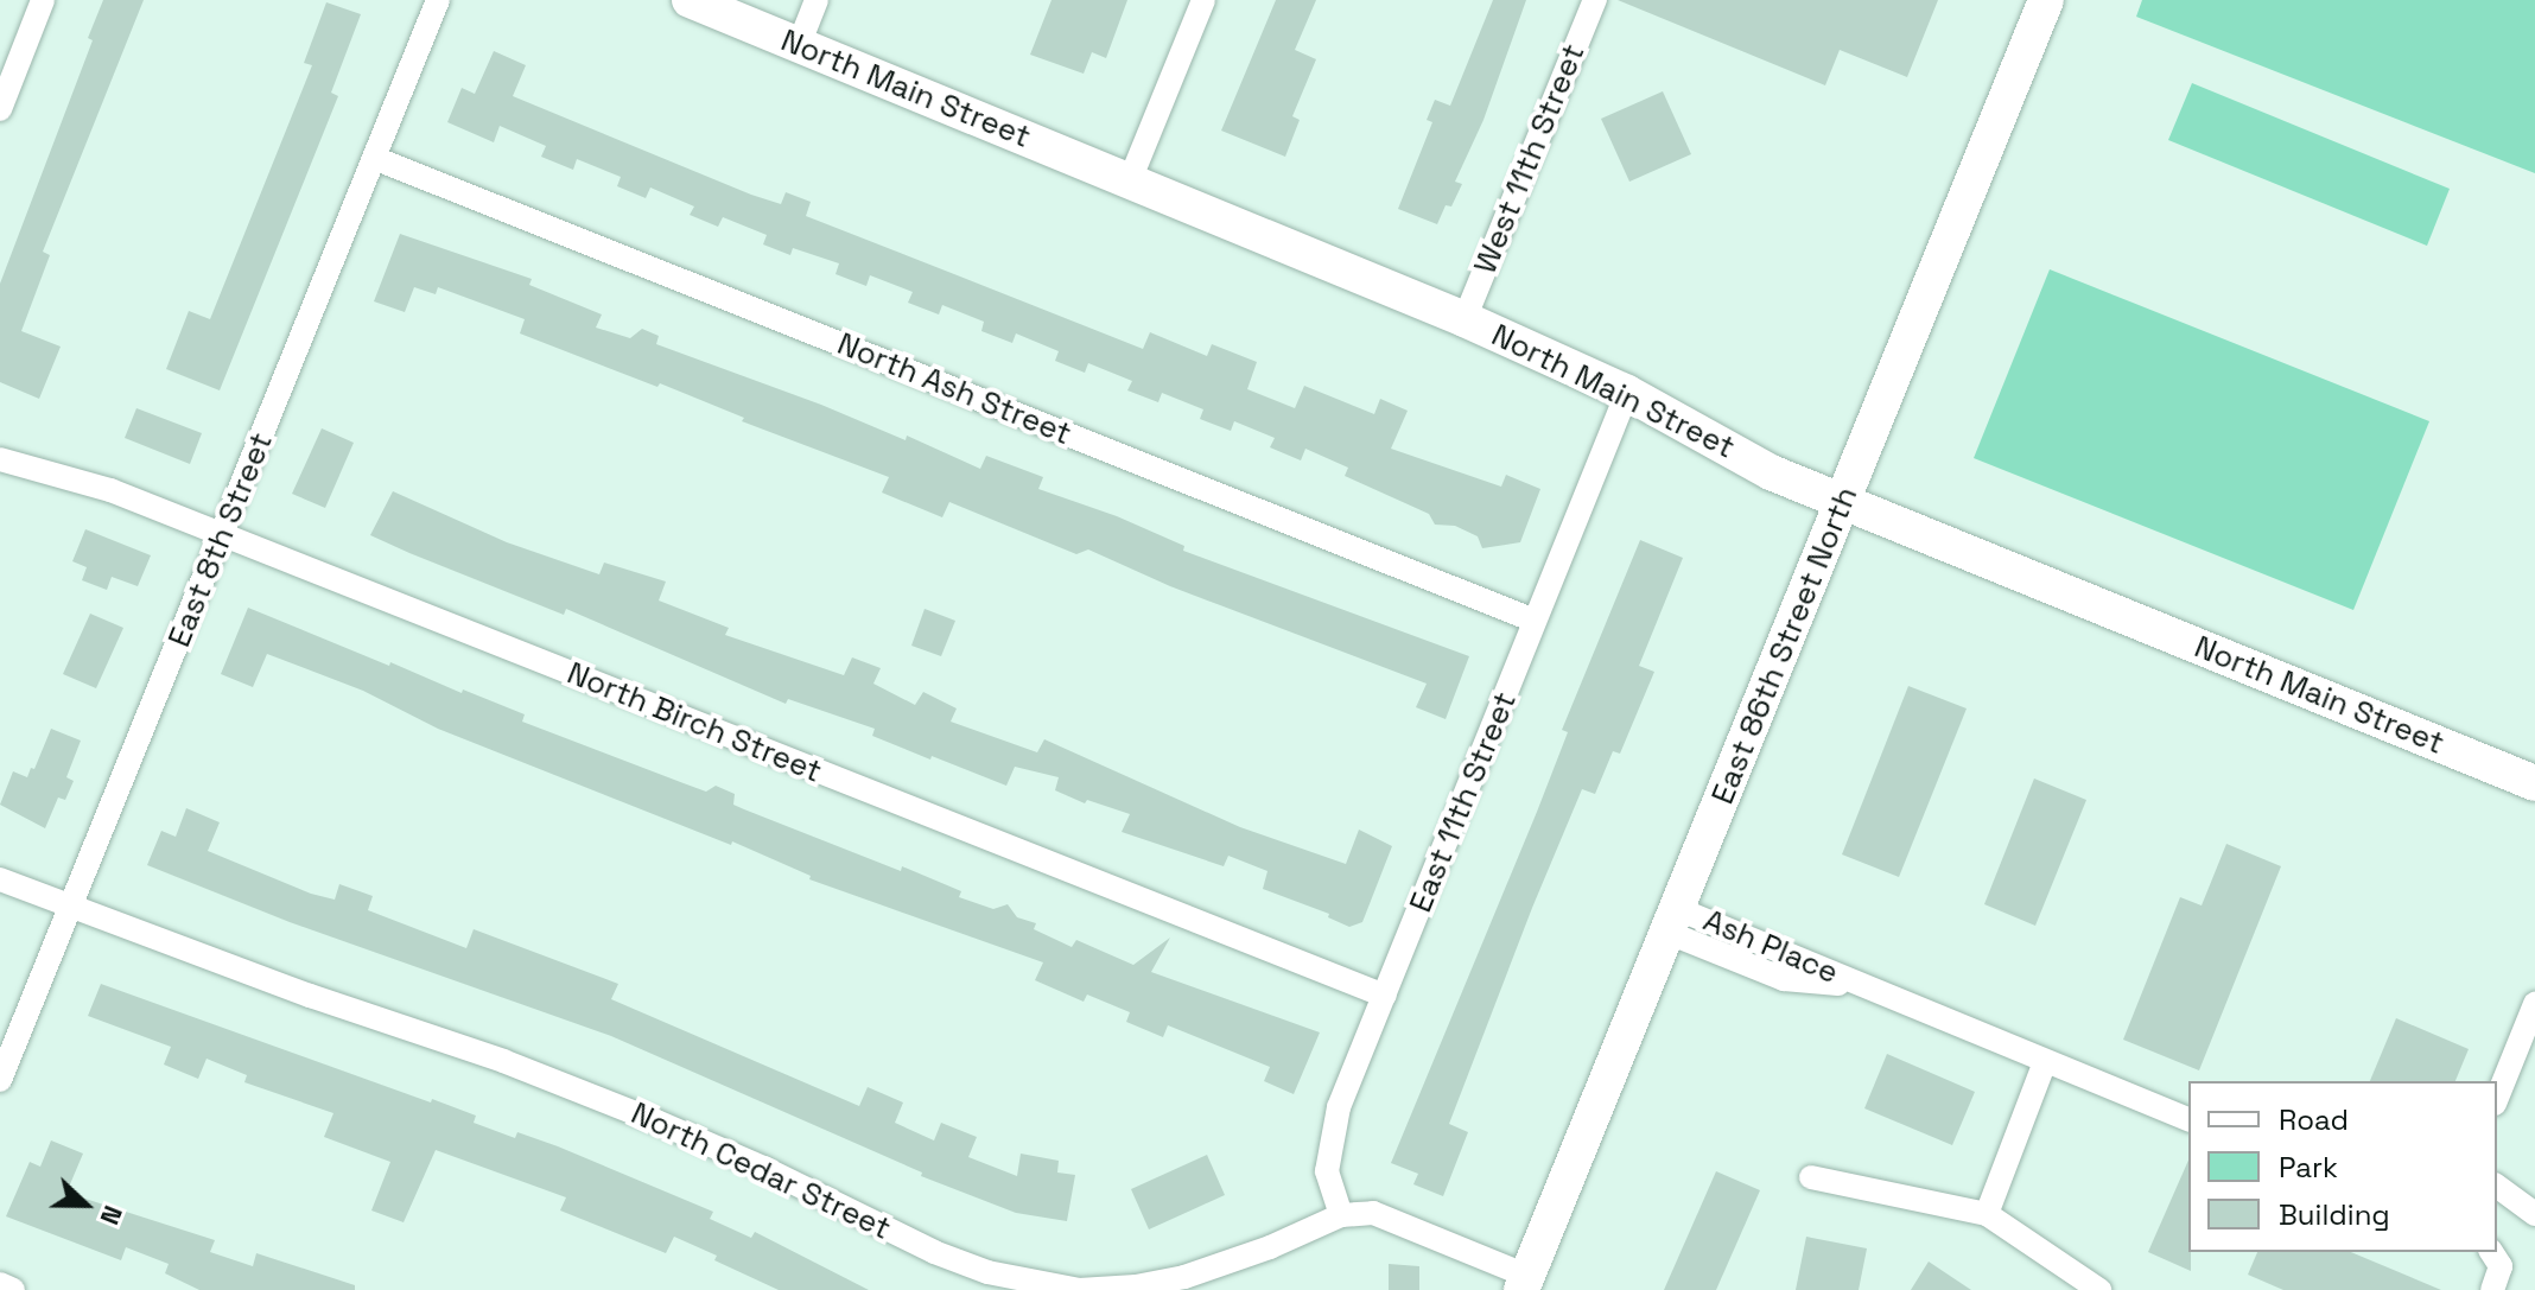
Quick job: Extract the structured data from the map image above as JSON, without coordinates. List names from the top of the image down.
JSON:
{
  "streets": {
    "main road": ["North Main Street", "East 86th Street North"],
    "street": [
      "West 11th Street",
      "North Ash Street",
      "East 8th Street",
      "North Birch Street",
      "East 11th Street",
      "Ash Place",
      "North Cedar Street"
    ]
  },
  "crossings": [
    ["North Main Street", "West 11th Street"],
    ["North Main Street", "East 86th Street North"],
    ["North Main Street", "East 11th Street"],
    ["North Ash Street", "East 8th Street"],
    ["North Ash Street", "East 11th Street"],
    ["East 8th Street", "North Birch Street"],
    ["East 8th Street", "North Cedar Street"],
    ["East 86th Street North", "Ash Place"],
    ["East 86th Street North", "North Cedar Street"],
    ["North Birch Street", "East 11th Street"],
    ["East 11th Street", "North Cedar Street"]
  ],
  "legend": ["Road", "Park", "Building"],
  "north": "right"
}
